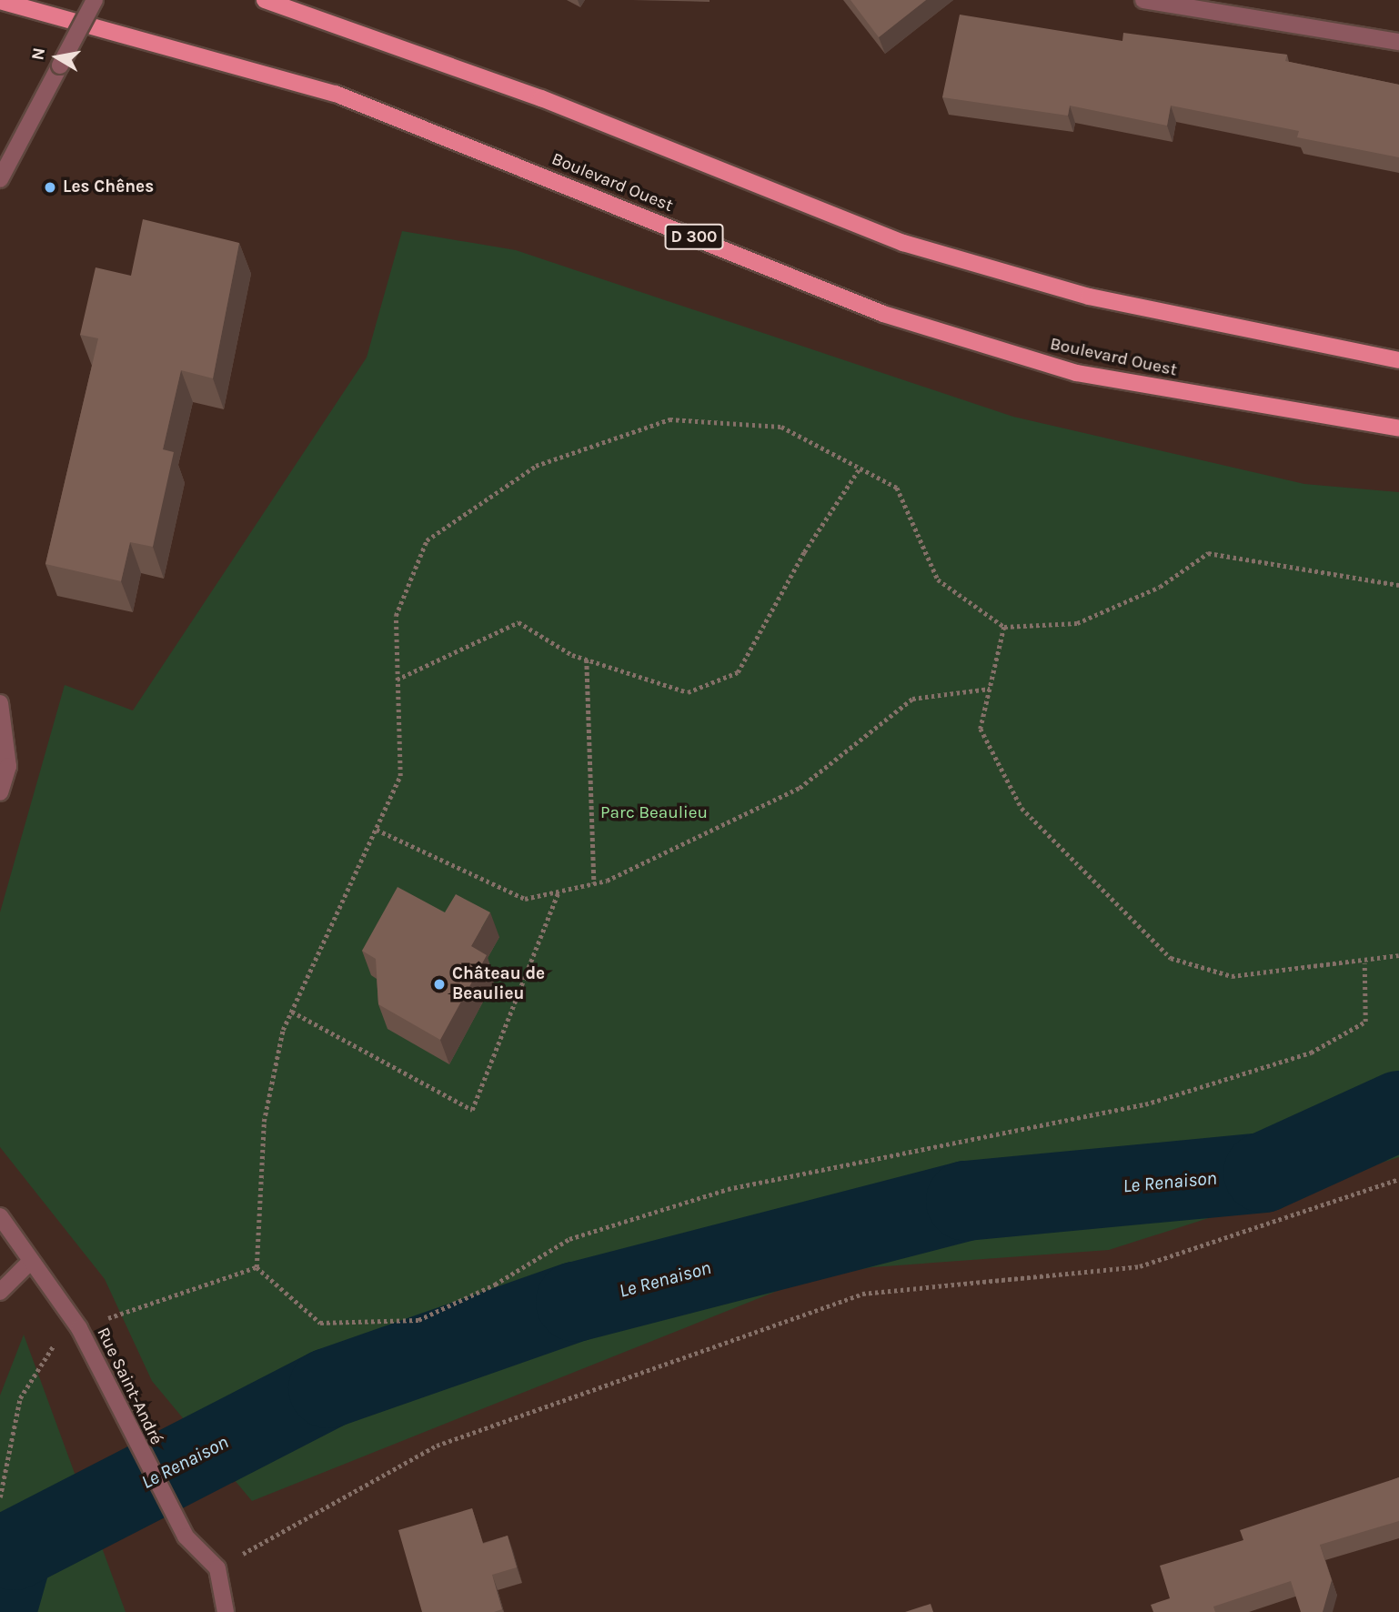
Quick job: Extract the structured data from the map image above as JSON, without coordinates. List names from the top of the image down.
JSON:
{
  "streets": {
    "main road": ["Boulevard Ouest", "D 300"],
    "street": ["Rue Saint-André"]
  },
  "water": ["Le Renaison"],
  "parks": ["Parc Beaulieu"],
  "places": ["Les Chênes", "Château de Beaulieu"],
  "north": "left"
}
